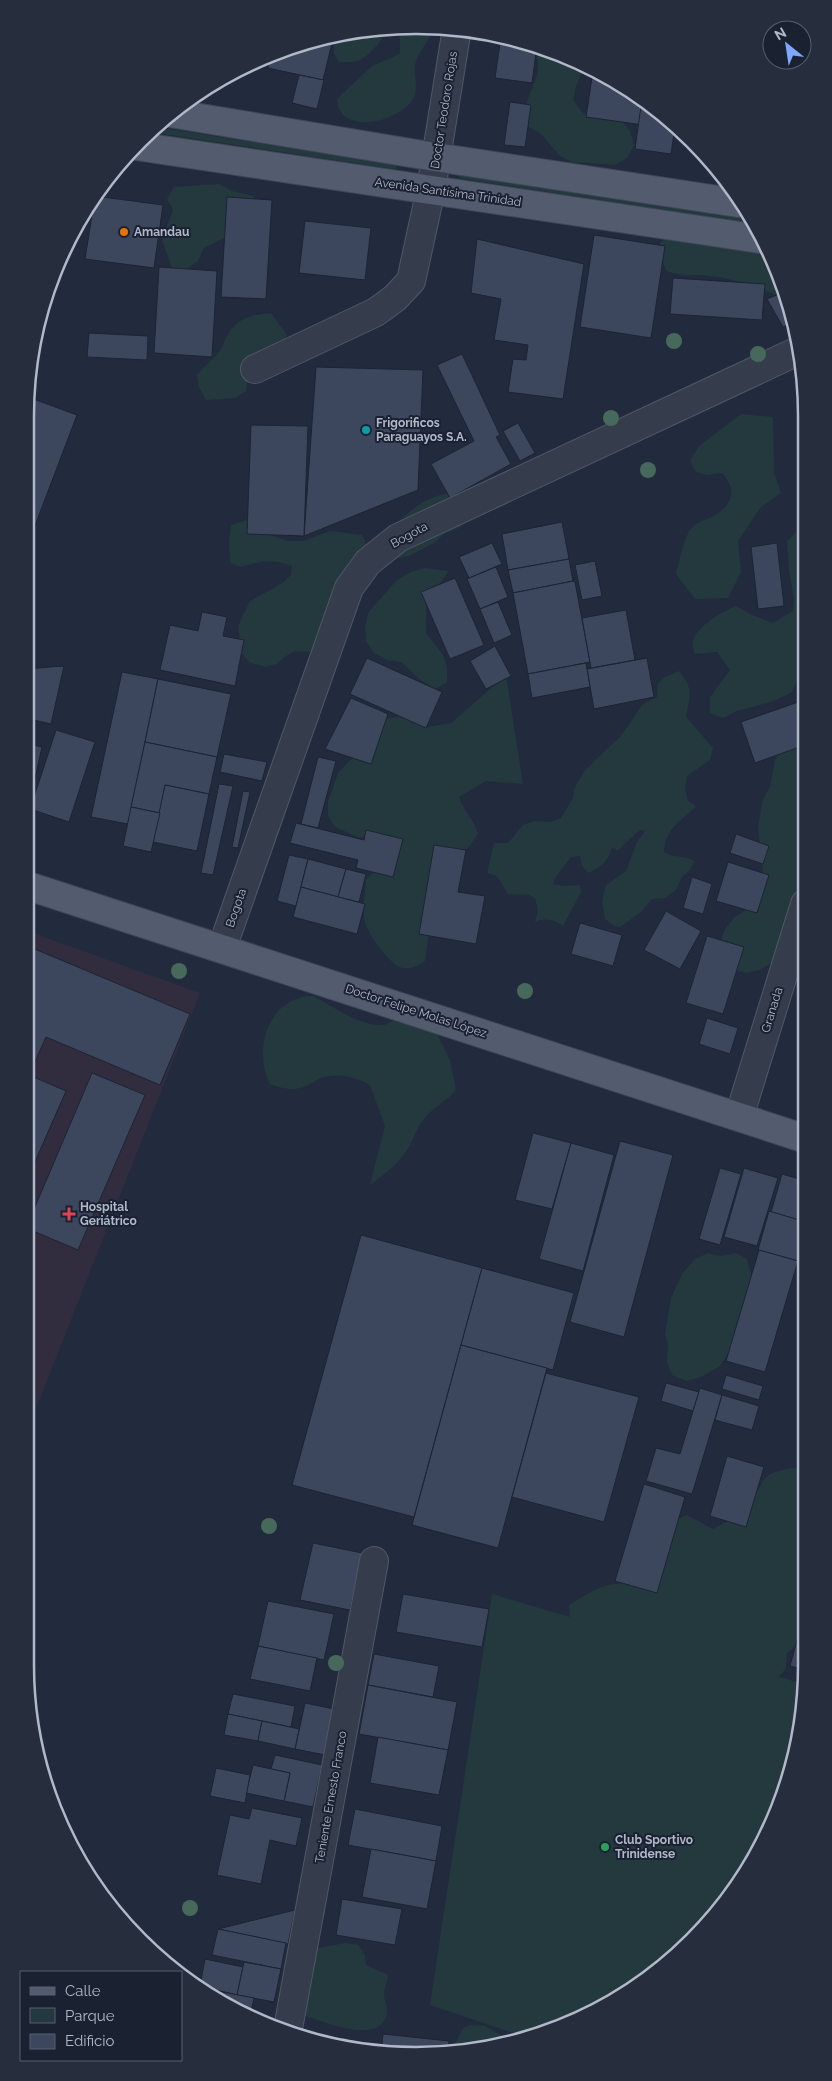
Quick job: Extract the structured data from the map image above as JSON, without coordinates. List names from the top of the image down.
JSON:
{
  "streets": {
    "main road": ["Avenida Santísima Trinidad", "Doctor Felipe Molas López"],
    "street": [
      "Doctor Teodoro Rojas",
      "Bogota",
      "Granada",
      "Teniente Ernesto Franco"
    ]
  },
  "crossings": [
    ["Doctor Teodoro Rojas", "Avenida Santísima Trinidad"],
    ["Bogota", "Doctor Felipe Molas López"],
    ["Granada", "Doctor Felipe Molas López"]
  ],
  "places": {
    "other": ["Amandau", "Frigorificos Paraguayos S.A.", "Club Sportivo Trinidense"],
    "health": ["Hospital Geriátrico"]
  },
  "legend": ["Calle", "Parque", "Edificio"],
  "north": "top left"
}
